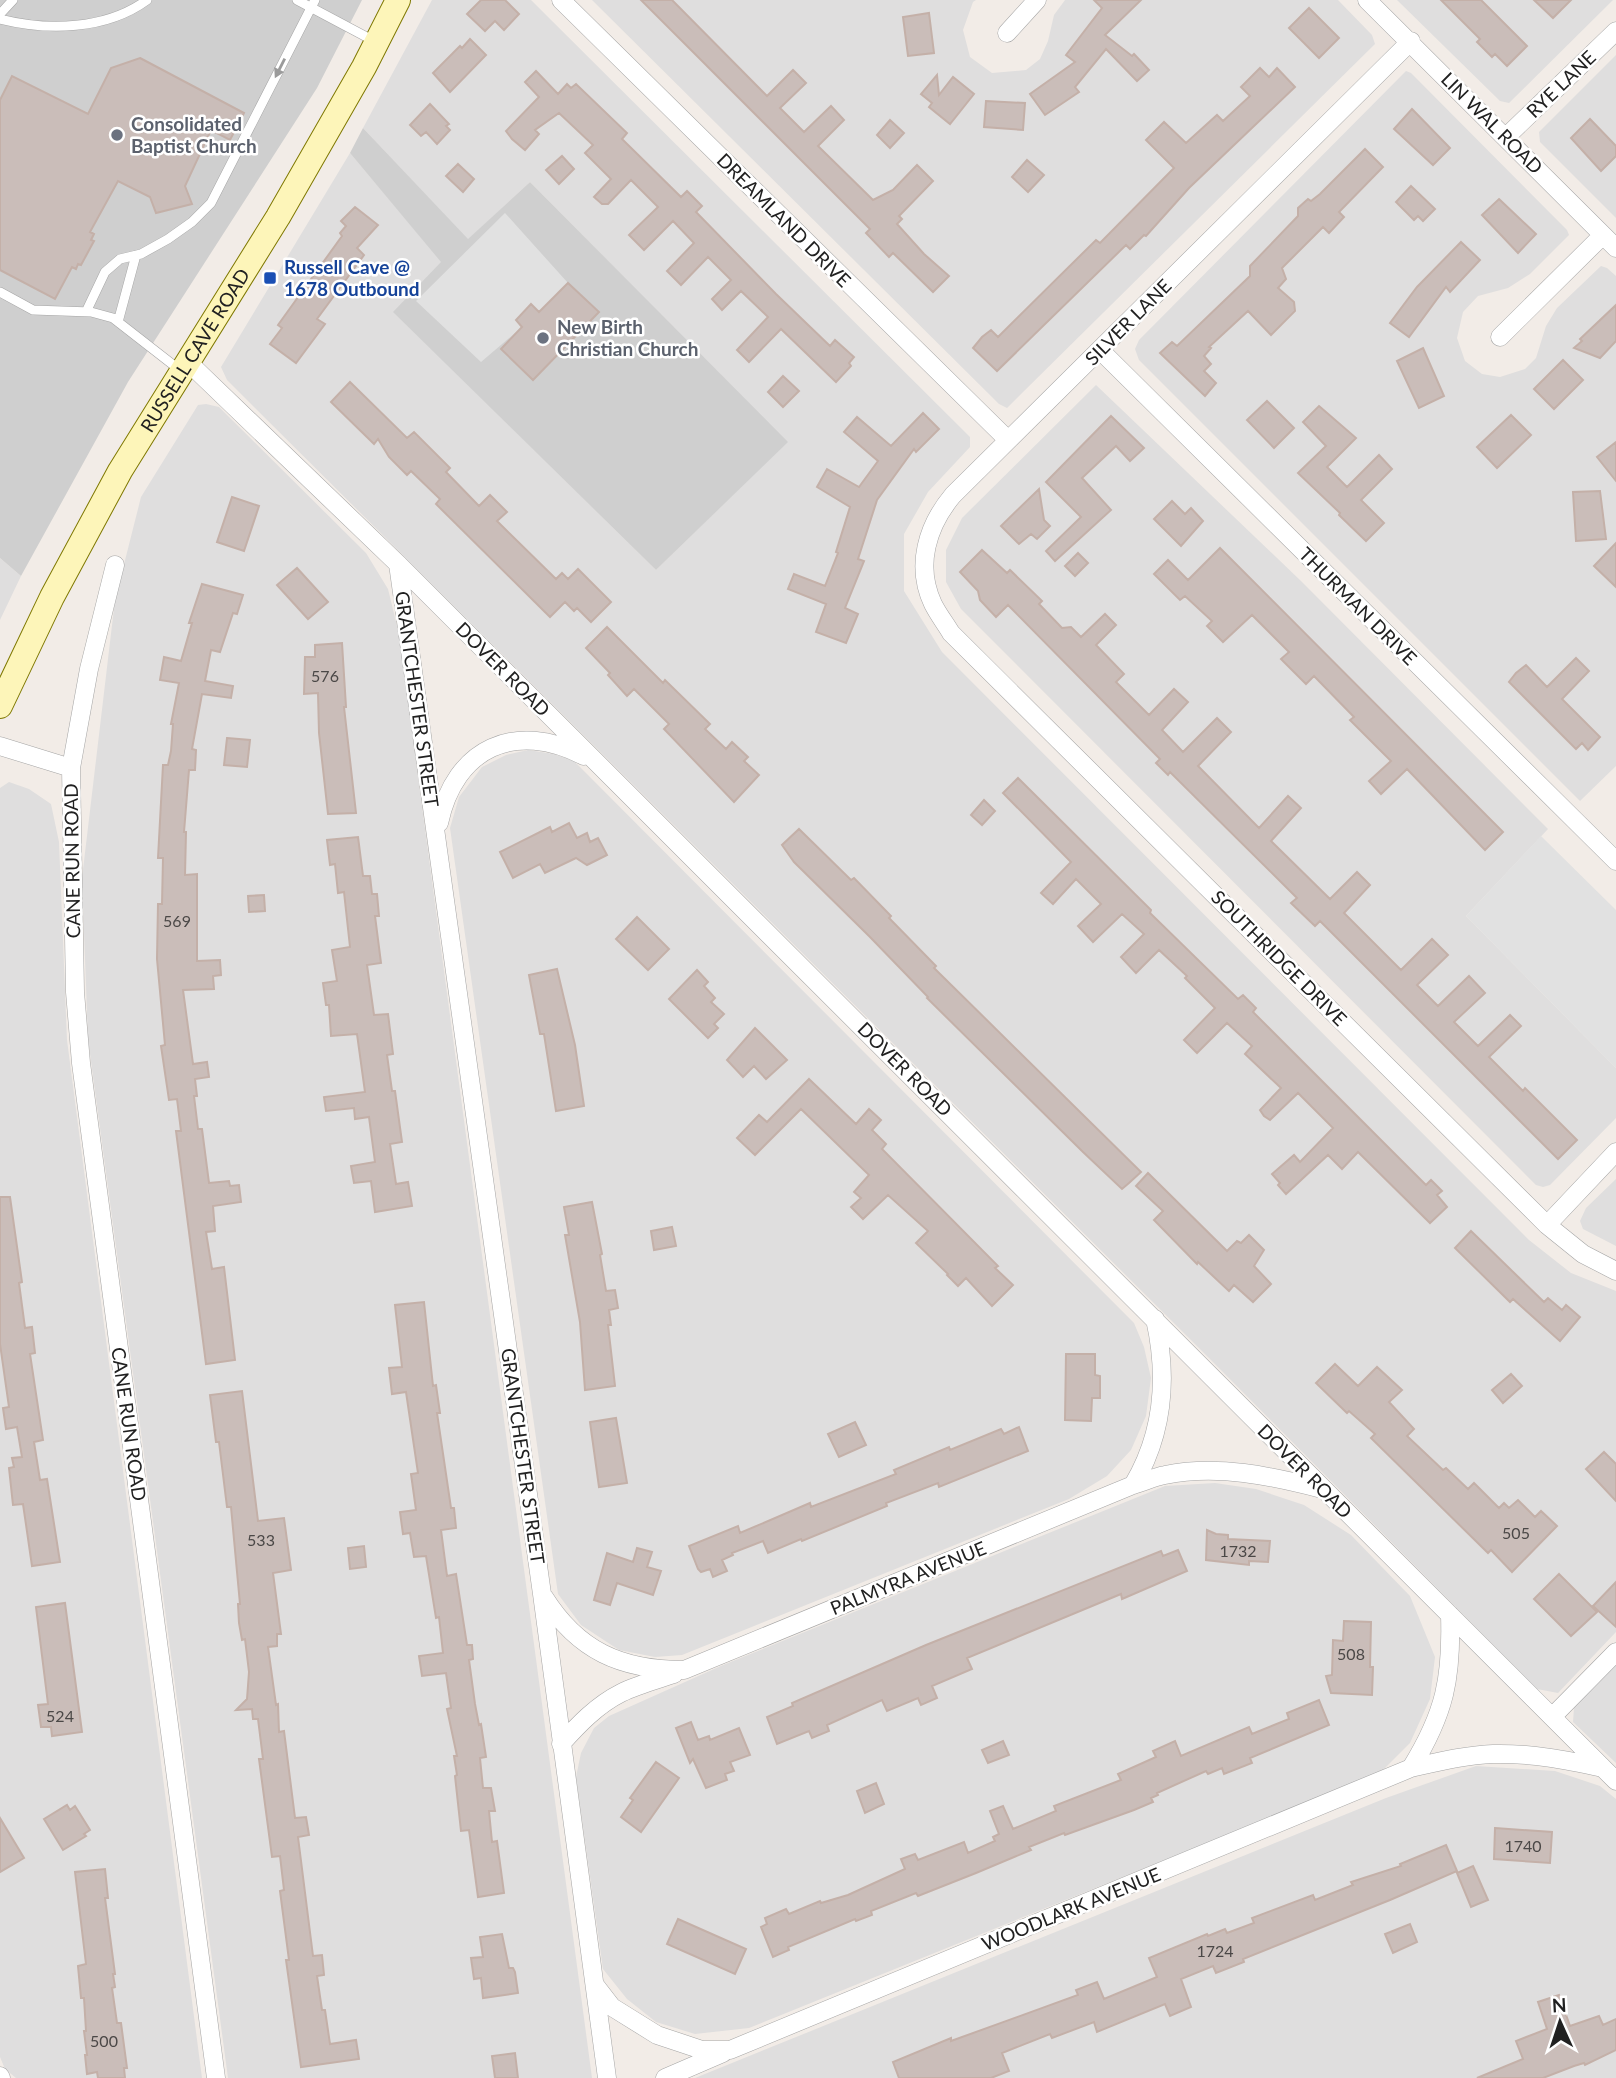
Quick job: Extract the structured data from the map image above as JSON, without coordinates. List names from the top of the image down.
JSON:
{
  "streets": {
    "main road": ["RUSSELL CAVE ROAD"],
    "street": [
      "RYE LANE",
      "LIN WAL ROAD",
      "DREAMLAND DRIVE",
      "SILVER LANE",
      "THURMAN DRIVE",
      "DOVER ROAD",
      "GRANTCHESTER STREET",
      "CANE RUN ROAD",
      "SOUTHRIDGE DRIVE",
      "PALMYRA AVENUE",
      "WOODLARK AVENUE"
    ]
  },
  "crossings": [
    ["RYE LANE", "LIN WAL ROAD"],
    ["LIN WAL ROAD", "SILVER LANE"],
    ["DREAMLAND DRIVE", "SILVER LANE"],
    ["SILVER LANE", "THURMAN DRIVE"],
    ["SILVER LANE", "SOUTHRIDGE DRIVE"],
    ["RUSSELL CAVE ROAD", "DOVER ROAD"],
    ["DOVER ROAD", "GRANTCHESTER STREET"],
    ["DOVER ROAD", "PALMYRA AVENUE"],
    ["DOVER ROAD", "WOODLARK AVENUE"],
    ["GRANTCHESTER STREET", "PALMYRA AVENUE"],
    ["GRANTCHESTER STREET", "WOODLARK AVENUE"]
  ],
  "places": {
    "other": ["Consolidated Baptist Church", "New Birth Christian Church"],
    "transit": ["Russell Cave @ 1678 Outbound"]
  },
  "house_numbers": [
    "576",
    "569",
    "505",
    "533",
    "1732",
    "508",
    "524",
    "1740",
    "1724",
    "500"
  ],
  "north": "top"
}
